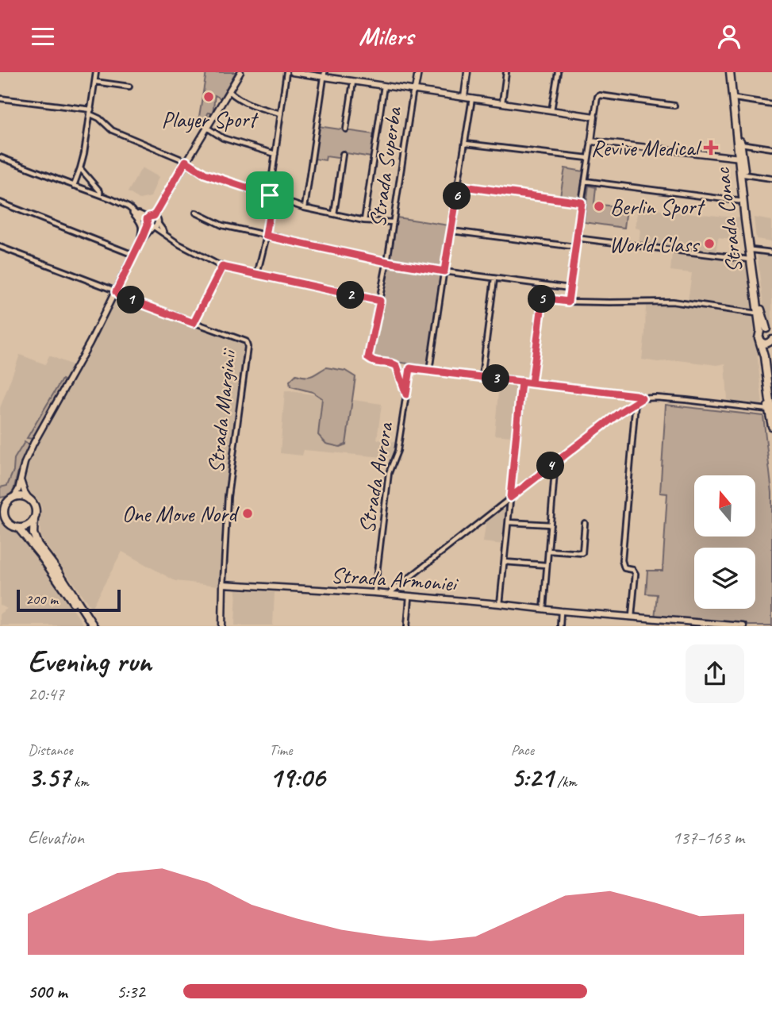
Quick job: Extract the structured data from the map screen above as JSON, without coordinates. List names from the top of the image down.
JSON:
{
  "streets": {
    "main road": ["Strada Conac"],
    "street": [
      "Strada Superba",
      "Strada Marginii",
      "Strada Aurora",
      "Strada Armoniei"
    ]
  },
  "crossings": [
    ["Strada Superba", "Strada Aurora"],
    ["Strada Marginii", "Strada Armoniei"],
    ["Strada Aurora", "Strada Armoniei"]
  ],
  "places": {
    "other": [
      "Player Sport",
      "Berlin Sport",
      "World Class",
      "One Move Nord"
    ],
    "health": ["Revive Medical"]
  },
  "scale_bar": "200 m",
  "north": "top",
  "page": {
    "header": "Milers",
    "pins": [
      "6",
      "2",
      "5",
      "1",
      "3",
      "4"
    ],
    "scale": "200 m",
    "heading": ["Evening run", "20:47"],
    "stats": [
      ["Distance", "3.57 km"],
      ["Time", "19:06"],
      ["Pace", "5:21 /km"]
    ],
    "chart": ["Elevation", "137–163 m"],
    "list": [
      {
        "name": "500 m",
        "note": "5:32"
      }
    ]
  }
}
